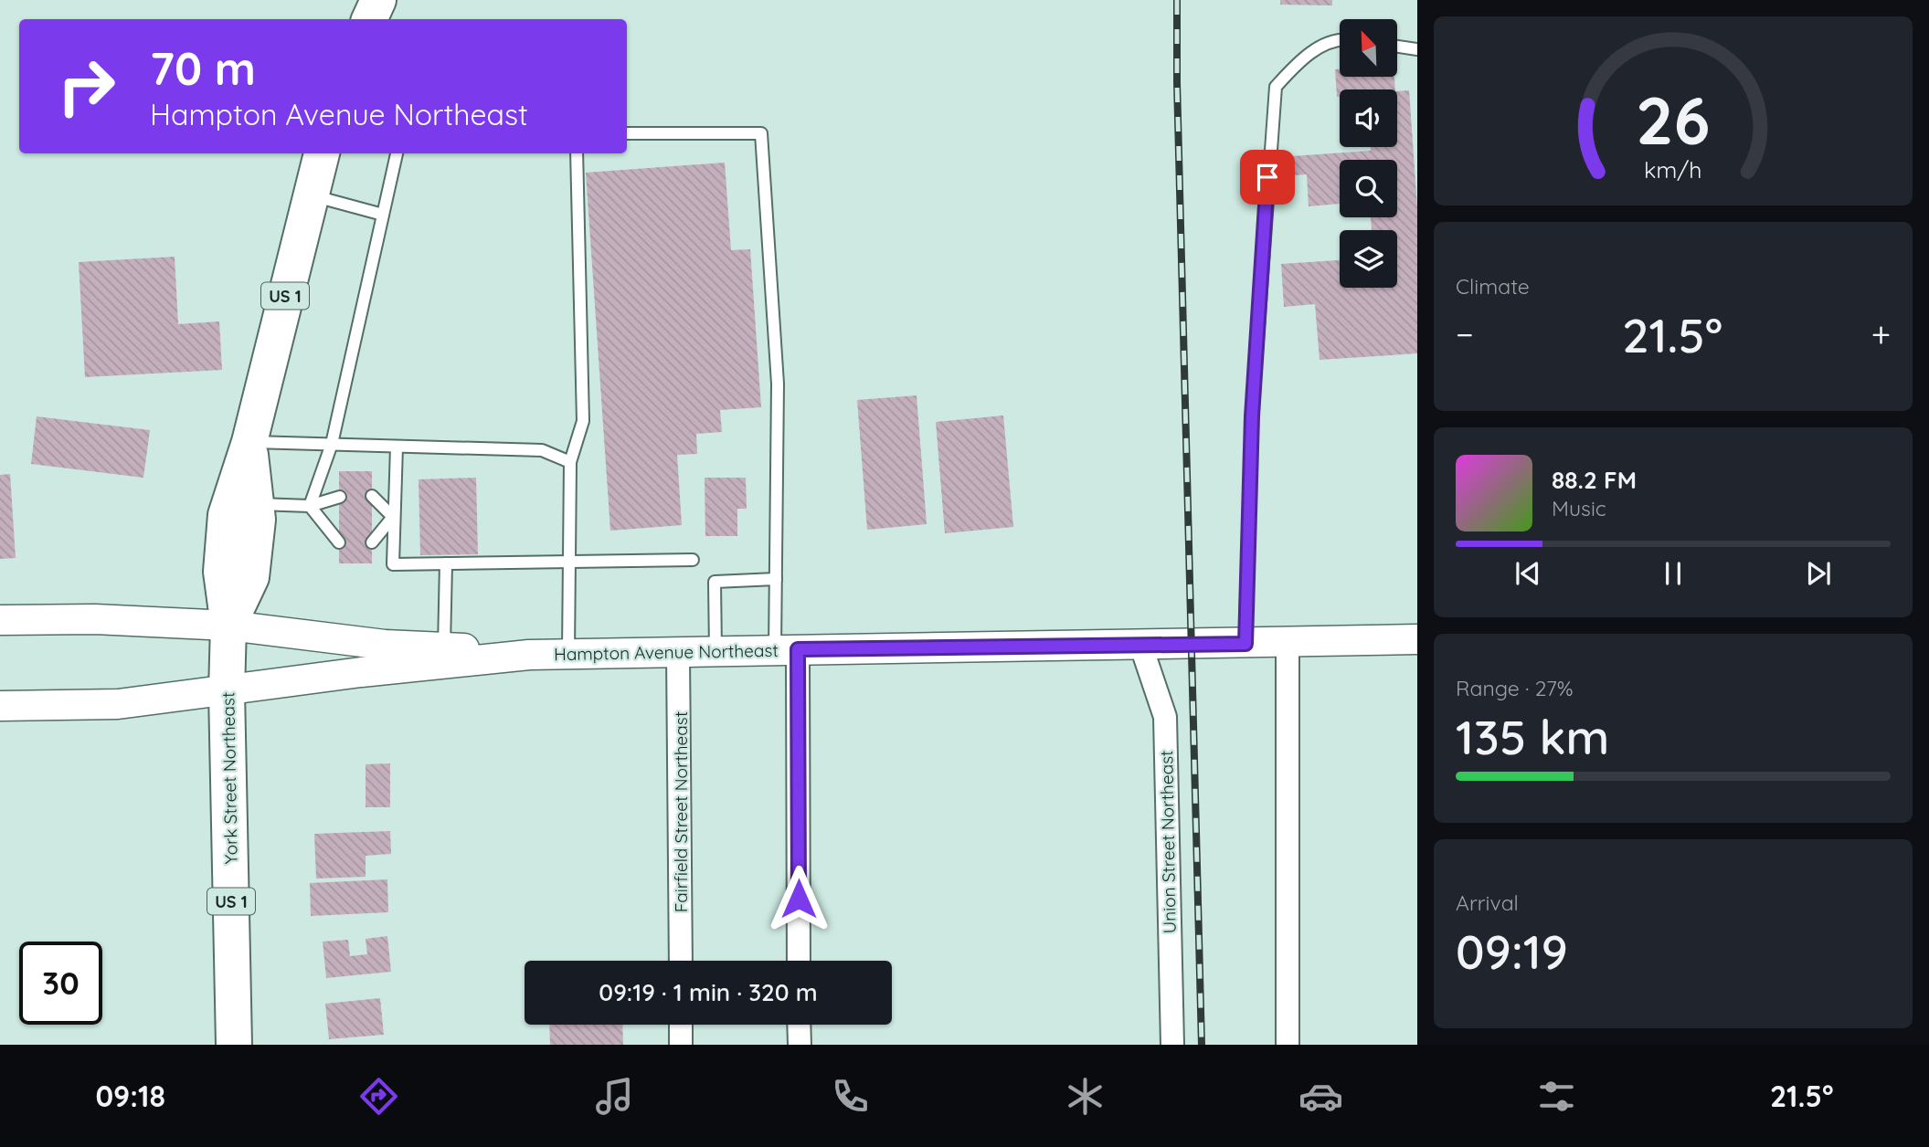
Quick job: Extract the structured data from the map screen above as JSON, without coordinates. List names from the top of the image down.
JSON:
{
  "streets": {
    "main road": ["US 1", "York Street Northeast"],
    "street": ["Hampton Avenue Northeast", "Fairfield Street Northeast", "Union Street Northeast"]
  },
  "crossings": [
    ["Hampton Avenue Northeast", "York Street Northeast"],
    ["Hampton Avenue Northeast", "Fairfield Street Northeast"],
    ["Hampton Avenue Northeast", "Union Street Northeast"]
  ],
  "north": "top left",
  "page": {
    "turn": ["70 m", "Hampton Avenue Northeast"],
    "tile": [
      "Climate",
      ["Range · 27%", "135 km"],
      ["Arrival", "09:19"]
    ],
    "heat": ["−", "21.5°", "+"],
    "song": ["88.2 FM", "Music"],
    "limit": "30",
    "trip": "09:19 · 1 min · 320 m",
    "tabs": ["09:18", "21.5°"],
    "gauge": ["26", "km/h"]
  }
}
